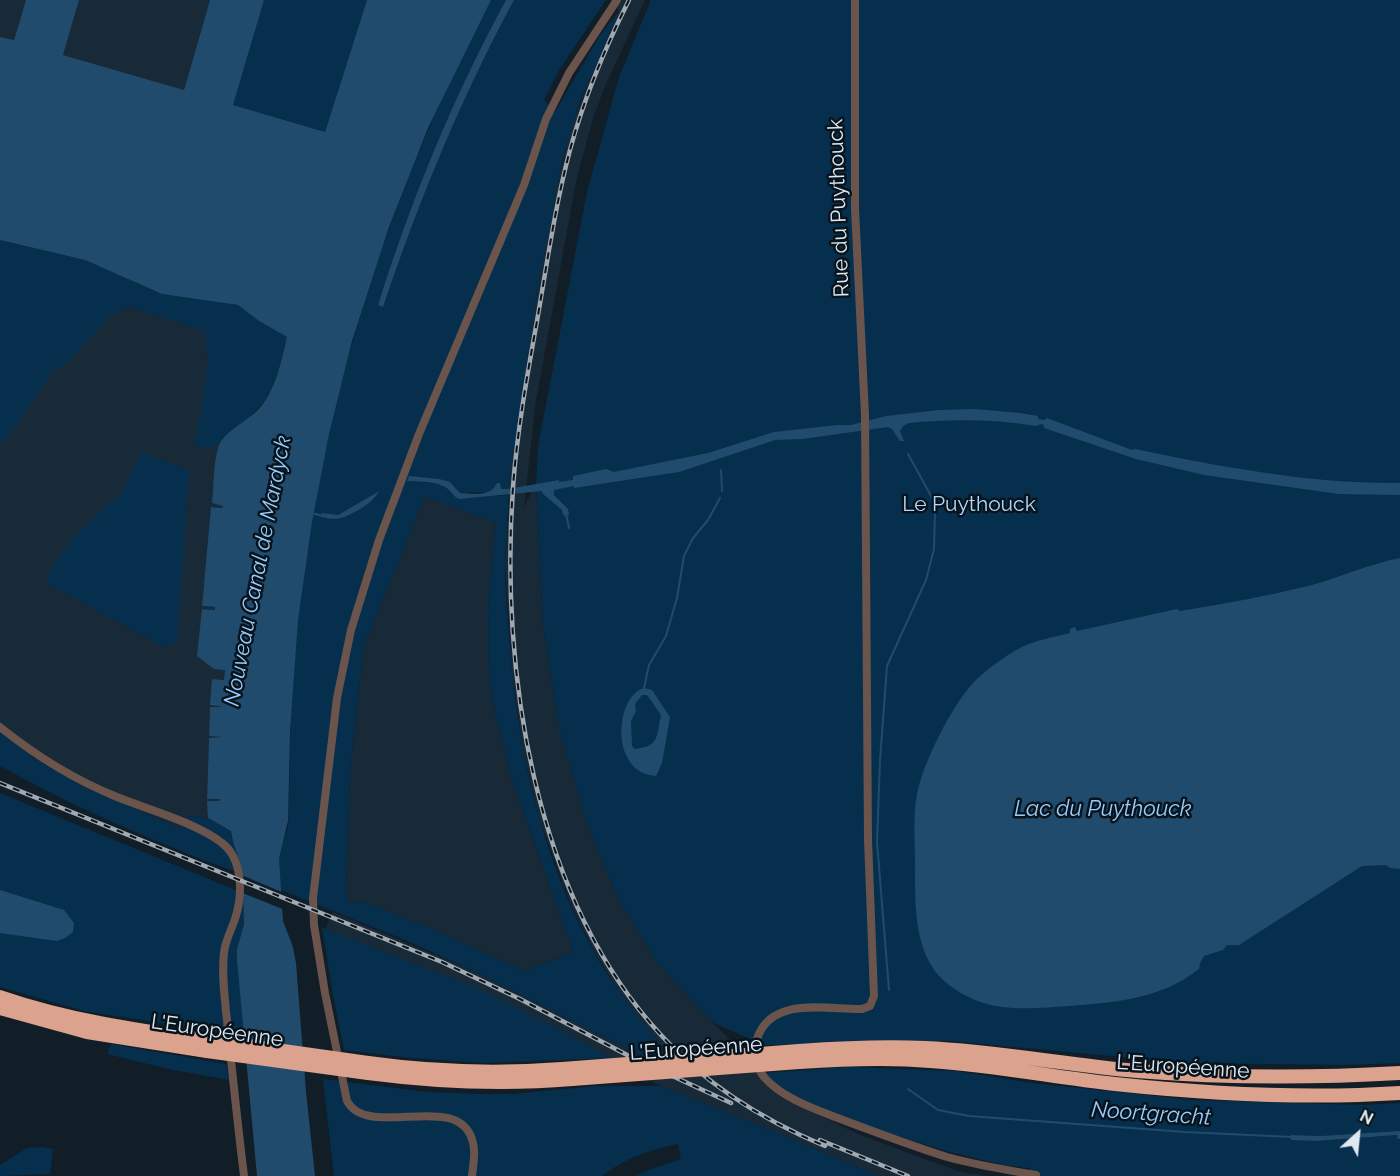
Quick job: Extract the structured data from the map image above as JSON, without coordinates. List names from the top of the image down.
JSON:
{
  "streets": {
    "highway": ["L'Européenne"],
    "street": ["Rue du Puythouck"]
  },
  "water": ["Nouveau Canal de Mardyck", "Lac du Puythouck", "Noortgracht"],
  "parks": ["Le Puythouck"],
  "north": "top right"
}
